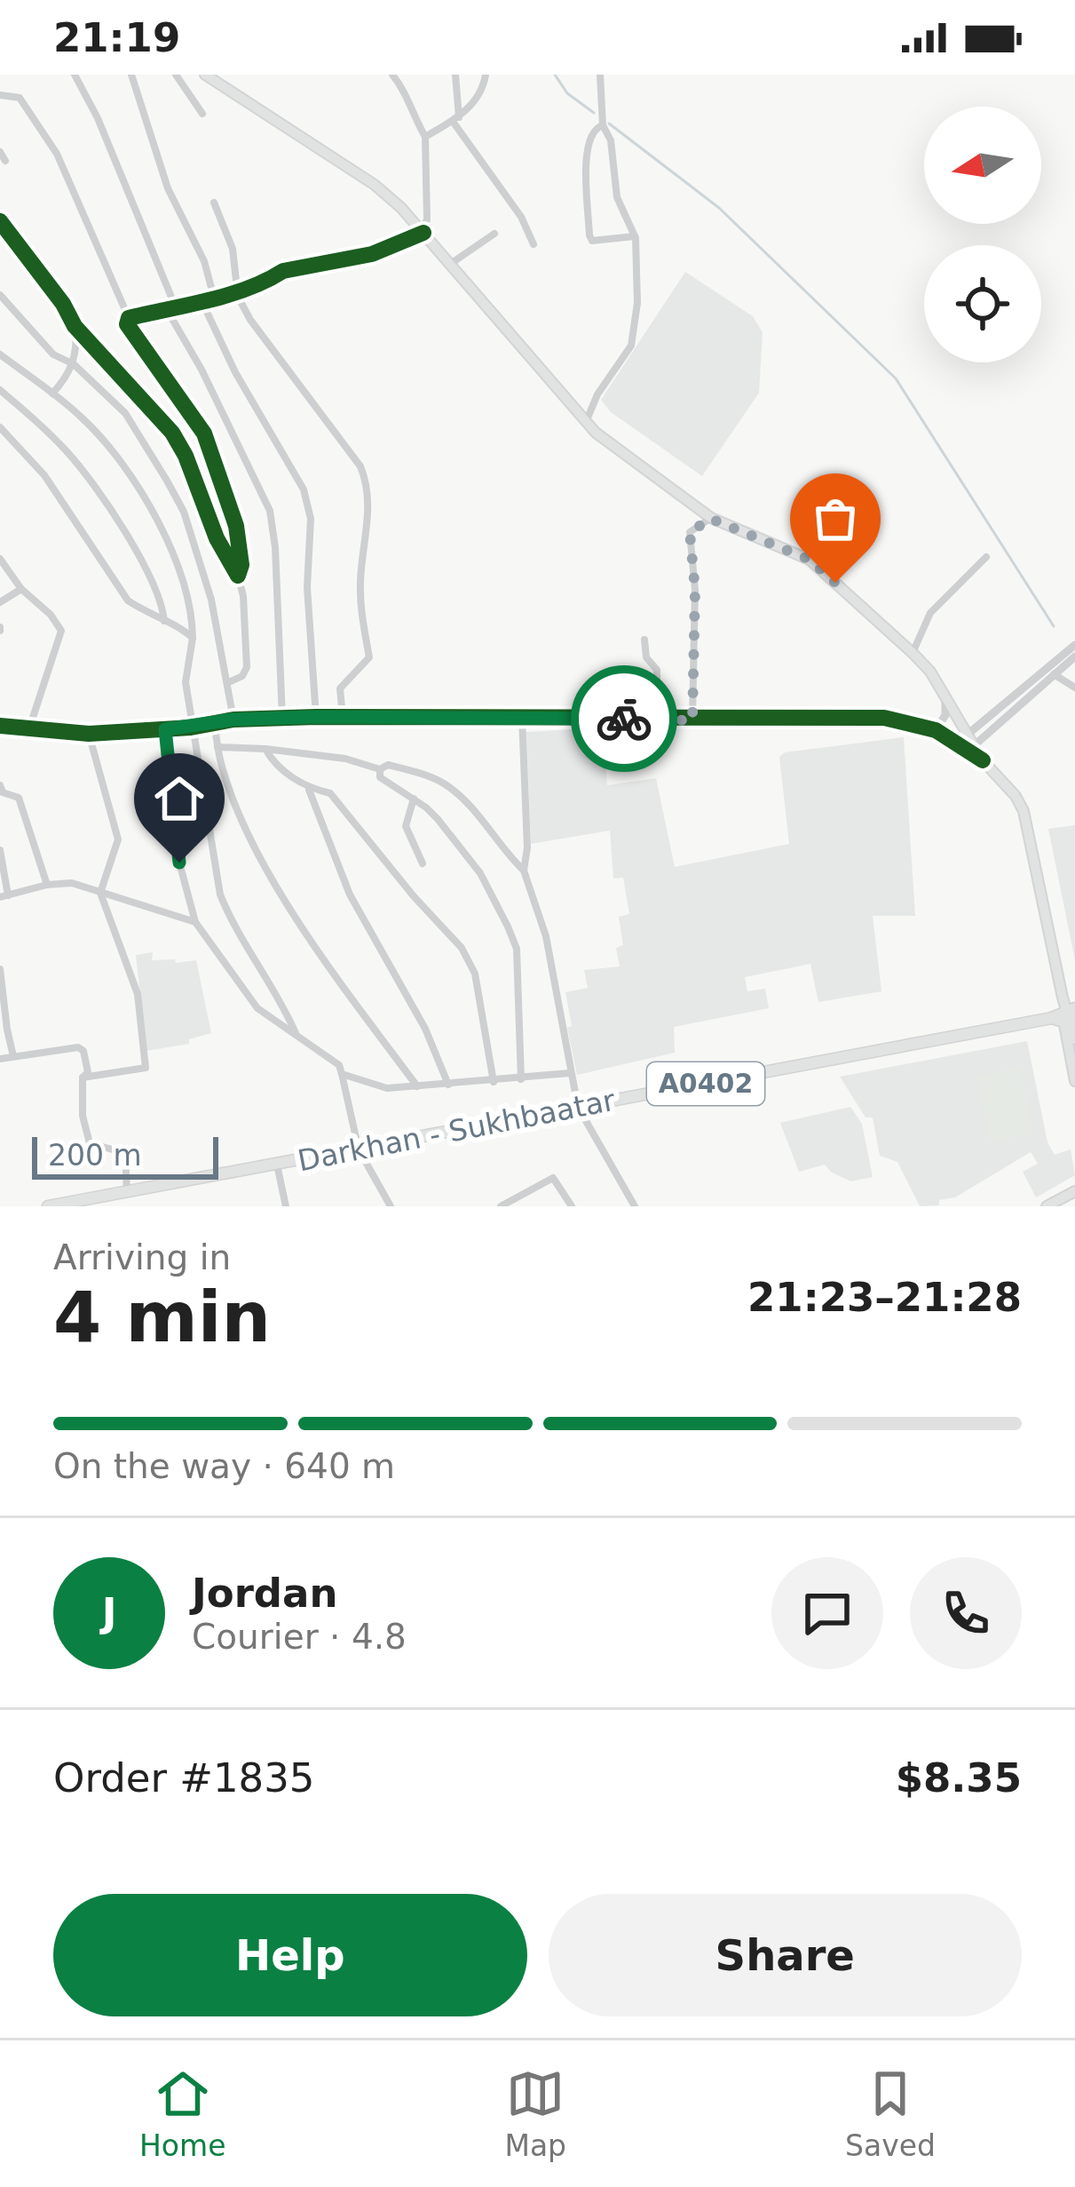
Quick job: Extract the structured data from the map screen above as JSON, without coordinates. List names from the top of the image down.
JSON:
{
  "streets": {
    "highway": ["A0402", "Darkhan - Sukhbaatar"]
  },
  "scale_bar": "200 m",
  "north": "left",
  "page": {
    "status": "21:19",
    "scale": "200 m",
    "heading": ["4 min", "Arriving in", "21:23–21:28"],
    "panel": [
      "Jordan",
      "Courier · 4.8",
      "Order #1835",
      "$8.35"
    ],
    "bar": "On the way · 640 m",
    "round": "J",
    "buttons": ["Help", "Share"],
    "tabs": ["Home", "Map", "Saved"]
  }
}
